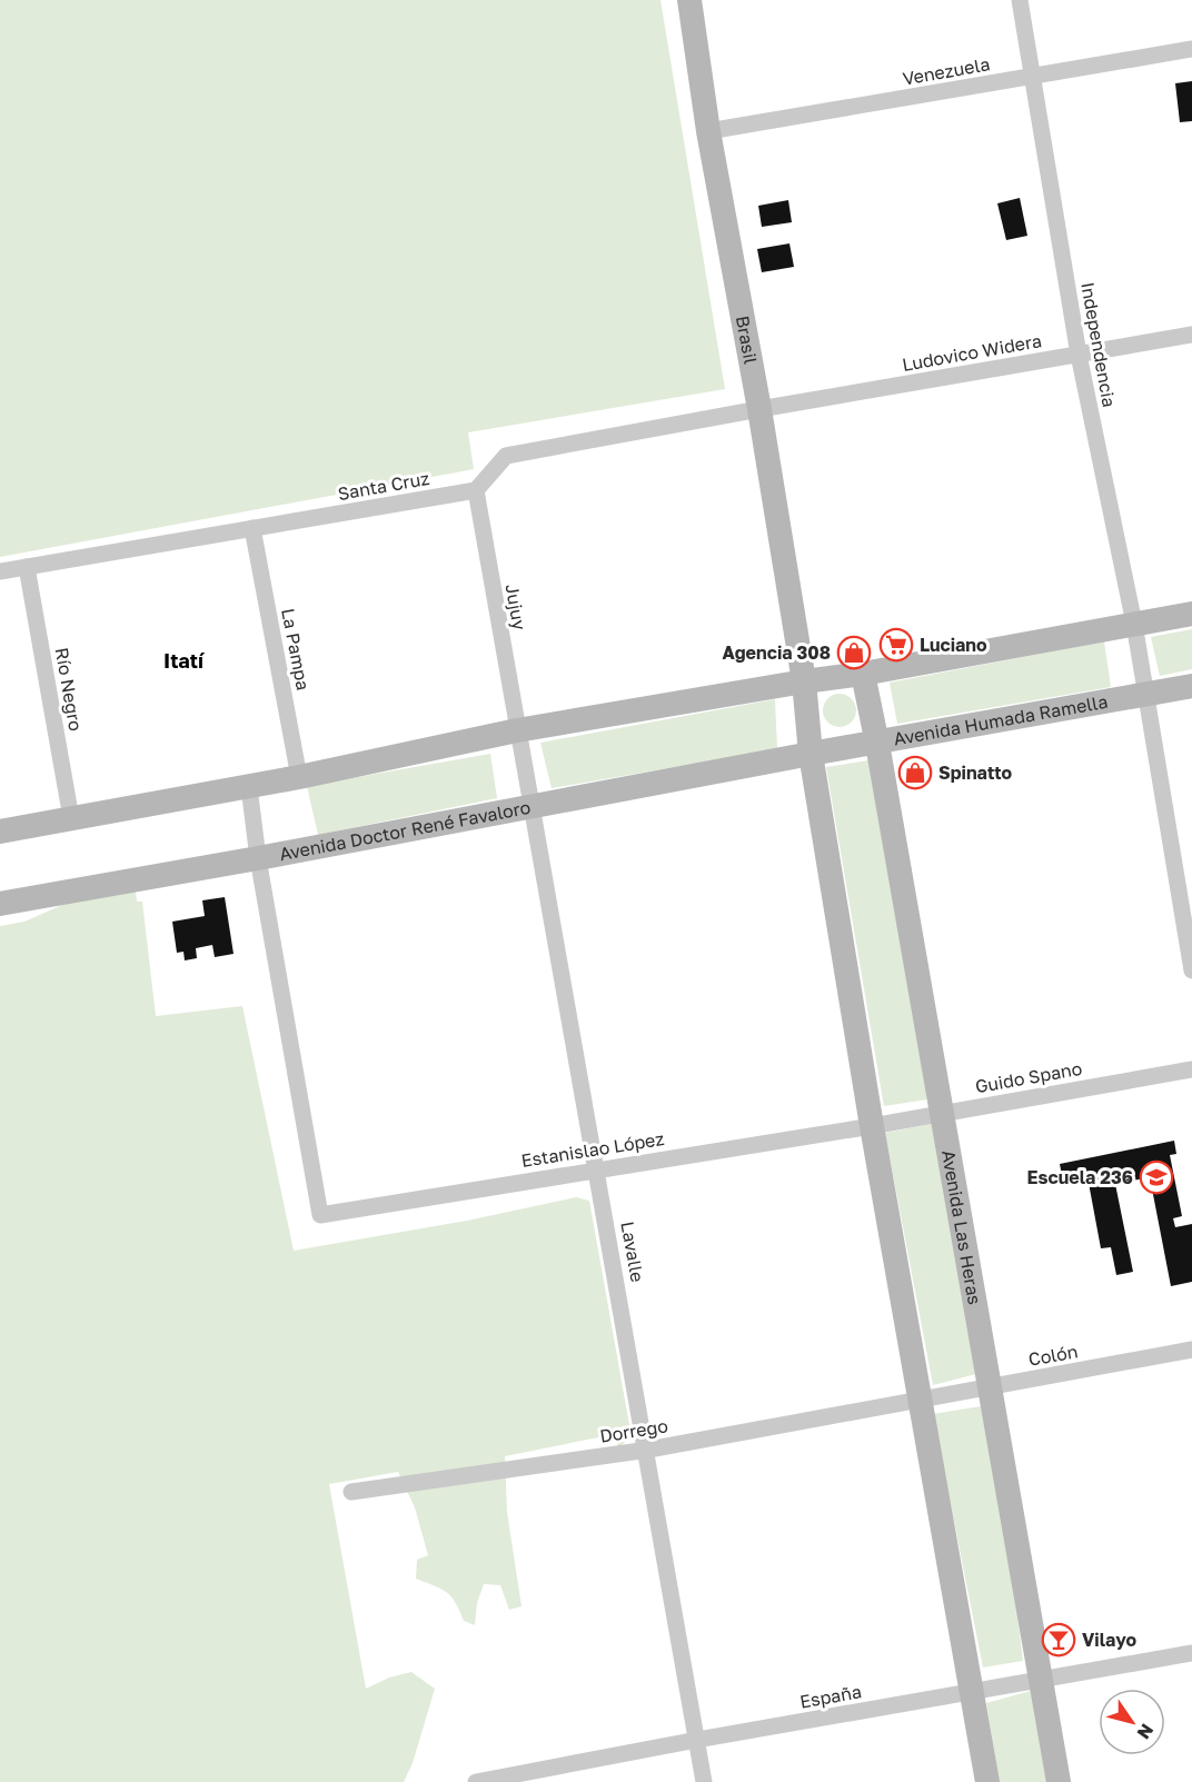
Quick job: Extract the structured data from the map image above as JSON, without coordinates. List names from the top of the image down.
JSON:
{
  "streets": {
    "main road": [
      "Brasil",
      "Avenida Humada Ramella",
      "Avenida Doctor René Favaloro",
      "Avenida Las Heras"
    ],
    "street": [
      "Venezuela",
      "Independencia",
      "Ludovico Widera",
      "Santa Cruz",
      "Jujuy",
      "La Pampa",
      "Río Negro",
      "Guido Spano",
      "Estanislao López",
      "Lavalle",
      "Colón",
      "Dorrego",
      "España"
    ]
  },
  "crossings": [
    ["Venezuela", "Brasil"],
    ["Venezuela", "Independencia"],
    ["Brasil", "Ludovico Widera"],
    ["Independencia", "Ludovico Widera"],
    ["Independencia", "Avenida Humada Ramella"],
    ["Santa Cruz", "Jujuy"],
    ["Santa Cruz", "La Pampa"],
    ["Santa Cruz", "Río Negro"],
    ["Jujuy", "Lavalle"],
    ["Avenida Humada Ramella", "Avenida Doctor René Favaloro"],
    ["Avenida Humada Ramella", "Avenida Las Heras"],
    ["Avenida Doctor René Favaloro", "Estanislao López"],
    ["Avenida Doctor René Favaloro", "Lavalle"],
    ["Guido Spano", "Estanislao López"],
    ["Guido Spano", "Avenida Las Heras"],
    ["Estanislao López", "Lavalle"],
    ["Avenida Las Heras", "Colón"],
    ["Avenida Las Heras", "España"],
    ["Lavalle", "Dorrego"],
    ["Lavalle", "España"],
    ["Colón", "Dorrego"]
  ],
  "districts": ["Itatí"],
  "places": {
    "supermarket": ["Luciano"],
    "shop": ["Agencia 308", "Spinatto"],
    "school or university": ["Escuela 236"],
    "bar": ["Vilayo"]
  },
  "north": "bottom right"
}
